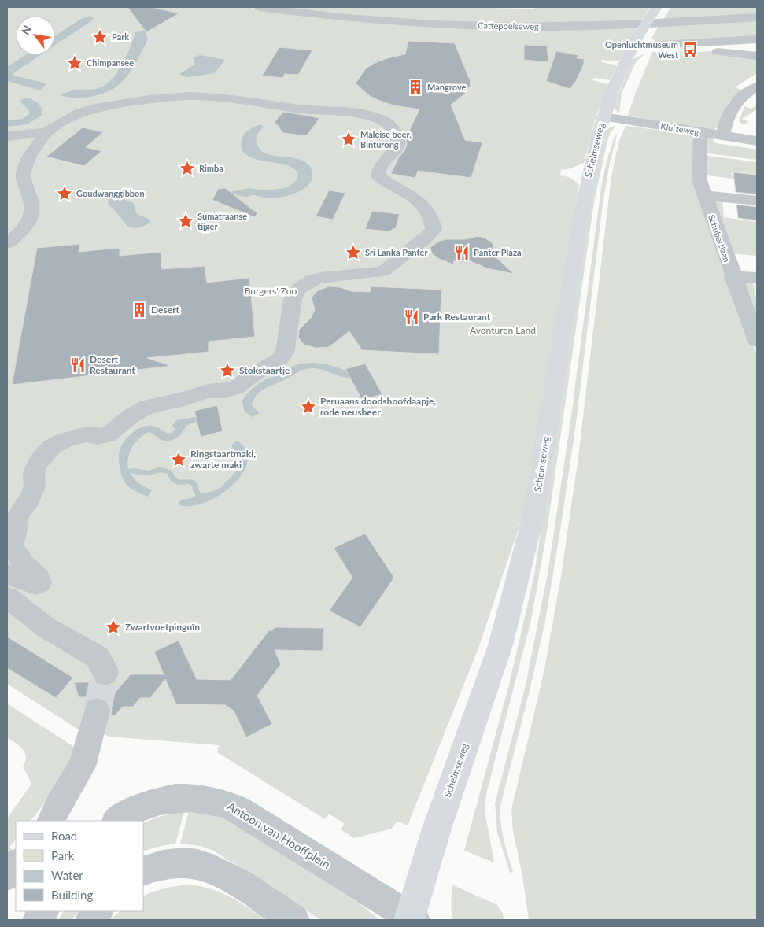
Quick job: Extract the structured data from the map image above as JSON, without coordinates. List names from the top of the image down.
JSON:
{
  "streets": {
    "main road": ["Schelmseweg"],
    "street": [
      "Cattepoelseweg",
      "Kluizeweg",
      "Schubertlaan",
      "Antoon van Hooffplein"
    ]
  },
  "crossings": [
    ["Kluizeweg", "Schelmseweg"],
    ["Kluizeweg", "Schubertlaan"],
    ["Schelmseweg", "Antoon van Hooffplein"]
  ],
  "parks": ["Burgers' Zoo", "Avonturen Land"],
  "places": {
    "place": [
      "Park",
      "Chimpansee",
      "Maleise beer, Binturong",
      "Rimba",
      "Goudwanggibbon",
      "Sumatraanse tijger",
      "Sri Lanka Panter",
      "Stokstaartje",
      "Peruaans doodshoofdaapje, rode neusbeer",
      "Ringstaartmaki, zwarte maki",
      "Zwartvoetpinguïn"
    ],
    "bus stop": ["Openluchtmuseum West"],
    "building": ["Mangrove", "Desert"],
    "restaurant": ["Panter Plaza", "Park Restaurant", "Desert Restaurant"]
  },
  "legend": [
    "Road",
    "Park",
    "Water",
    "Building"
  ],
  "north": "top left"
}
